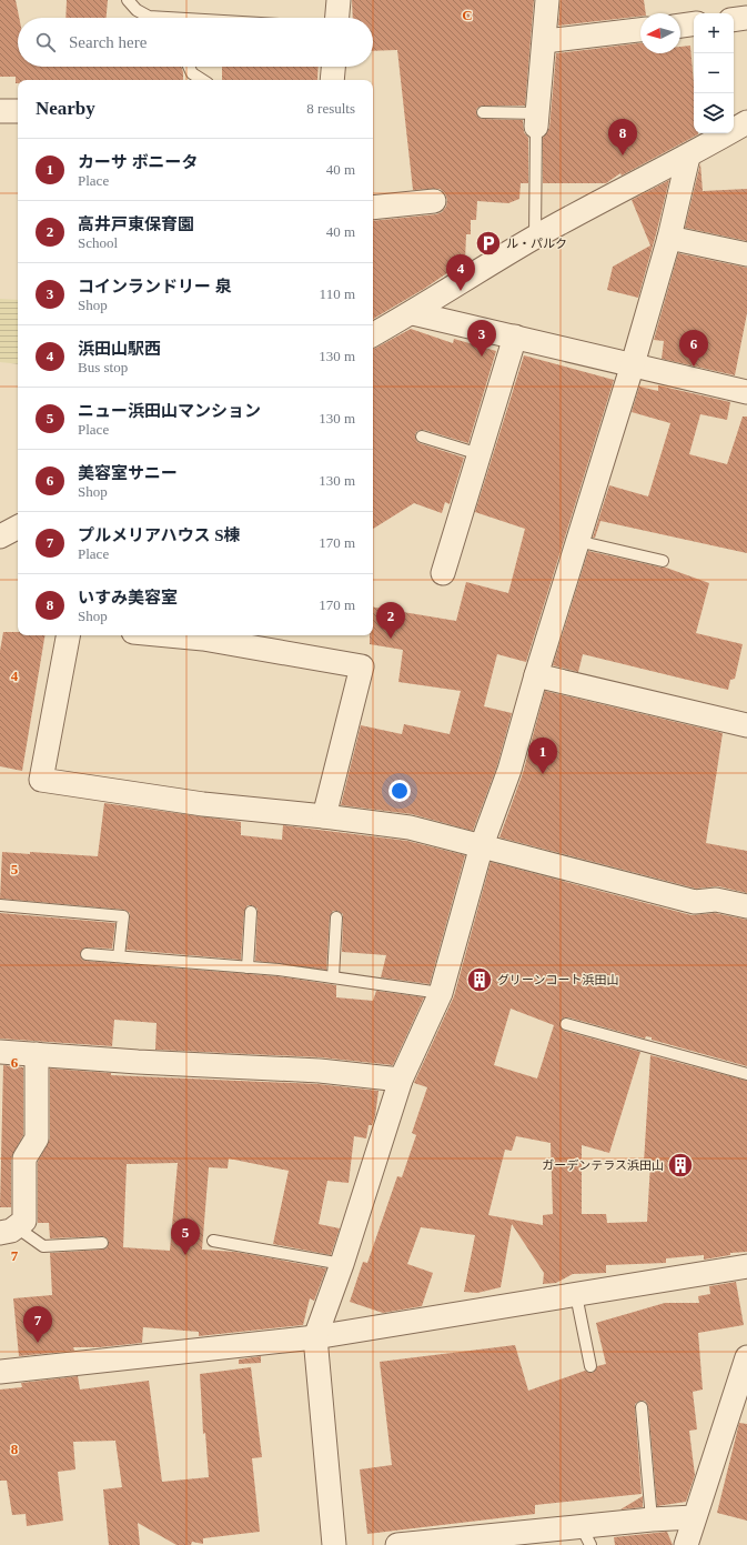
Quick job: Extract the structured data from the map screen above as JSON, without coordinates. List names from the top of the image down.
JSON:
{
  "places": {
    "parking": ["ル・パルク"],
    "building": ["グリーンコート浜田山", "ガーデンテラス浜田山"]
  },
  "north": "left",
  "page": {
    "map_buttons": ["+", "−"],
    "search": "Search here",
    "heading": ["Nearby", "8 results"],
    "pins": [
      "8",
      "4",
      "3",
      "6",
      "2",
      "1",
      "5",
      "7"
    ],
    "list": [
      {
        "mark": "1",
        "name": "カーサ ボニータ",
        "note": "Place",
        "value": "40 m"
      },
      {
        "mark": "2",
        "name": "高井戸東保育園",
        "note": "School",
        "value": "40 m"
      },
      {
        "mark": "3",
        "name": "コインランドリー 泉",
        "note": "Shop",
        "value": "110 m"
      },
      {
        "mark": "4",
        "name": "浜田山駅西",
        "note": "Bus stop",
        "value": "130 m"
      },
      {
        "mark": "5",
        "name": "ニュー浜田山マンション",
        "note": "Place",
        "value": "130 m"
      },
      {
        "mark": "6",
        "name": "美容室サニー",
        "note": "Shop",
        "value": "130 m"
      },
      {
        "mark": "7",
        "name": "プルメリアハウス S棟",
        "note": "Place",
        "value": "170 m"
      },
      {
        "mark": "8",
        "name": "いすみ美容室",
        "note": "Shop",
        "value": "170 m"
      }
    ]
  },
  "grid": {
    "columns": ["C"],
    "rows": [
      "4",
      "5",
      "6",
      "7",
      "8"
    ]
  }
}
